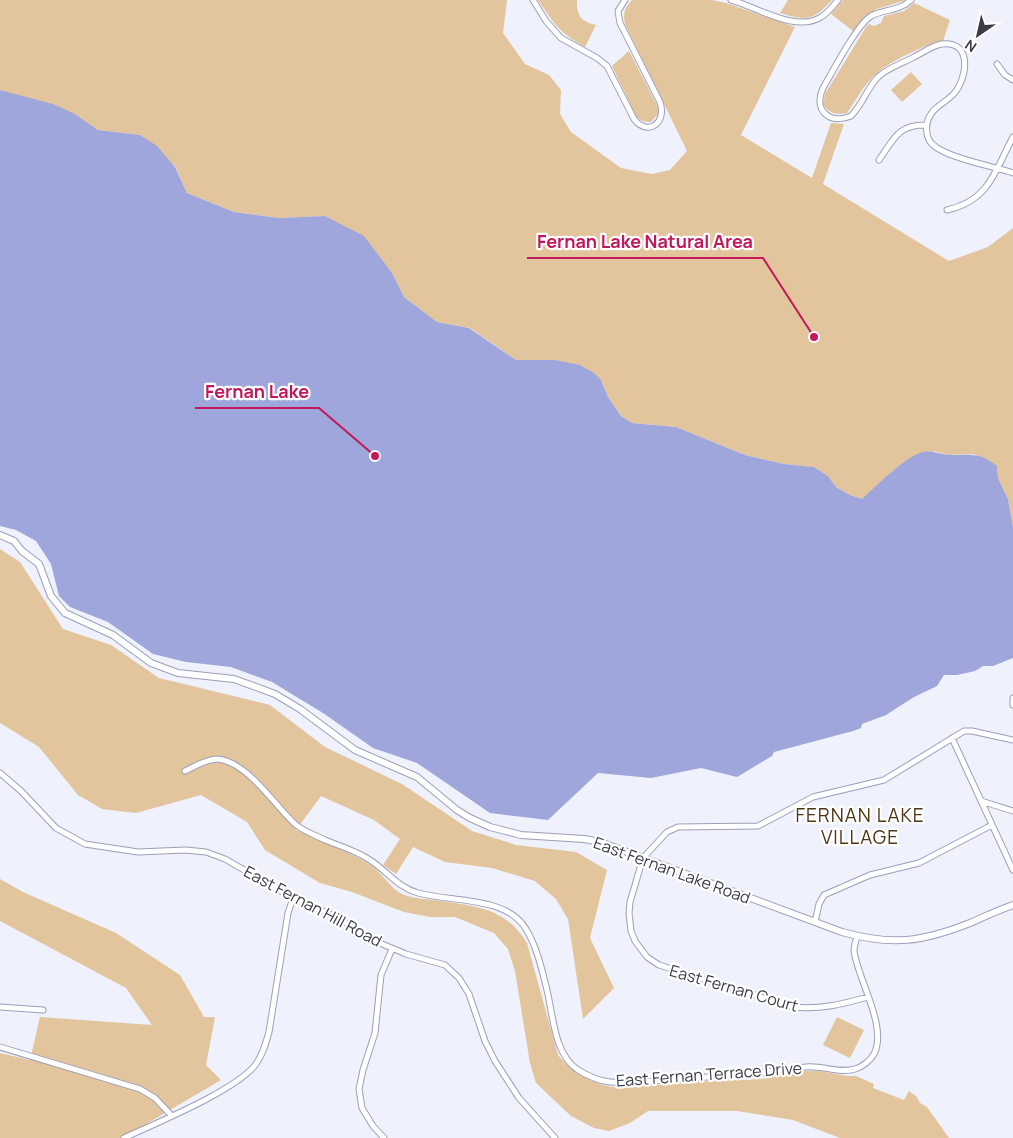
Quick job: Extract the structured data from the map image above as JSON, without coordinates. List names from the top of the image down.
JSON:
{
  "streets": {
    "street": [
      "East Fernan Lake Road",
      "East Fernan Hill Road",
      "East Fernan Court",
      "East Fernan Terrace Drive"
    ]
  },
  "crossings": [
    ["East Fernan Lake Road", "East Fernan Court"],
    ["East Fernan Lake Road", "East Fernan Terrace Drive"],
    ["East Fernan Court", "East Fernan Terrace Drive"]
  ],
  "districts": ["FERNAN LAKE VILLAGE"],
  "places": ["Fernan Lake Natural Area", "Fernan Lake"],
  "north": "bottom left"
}
